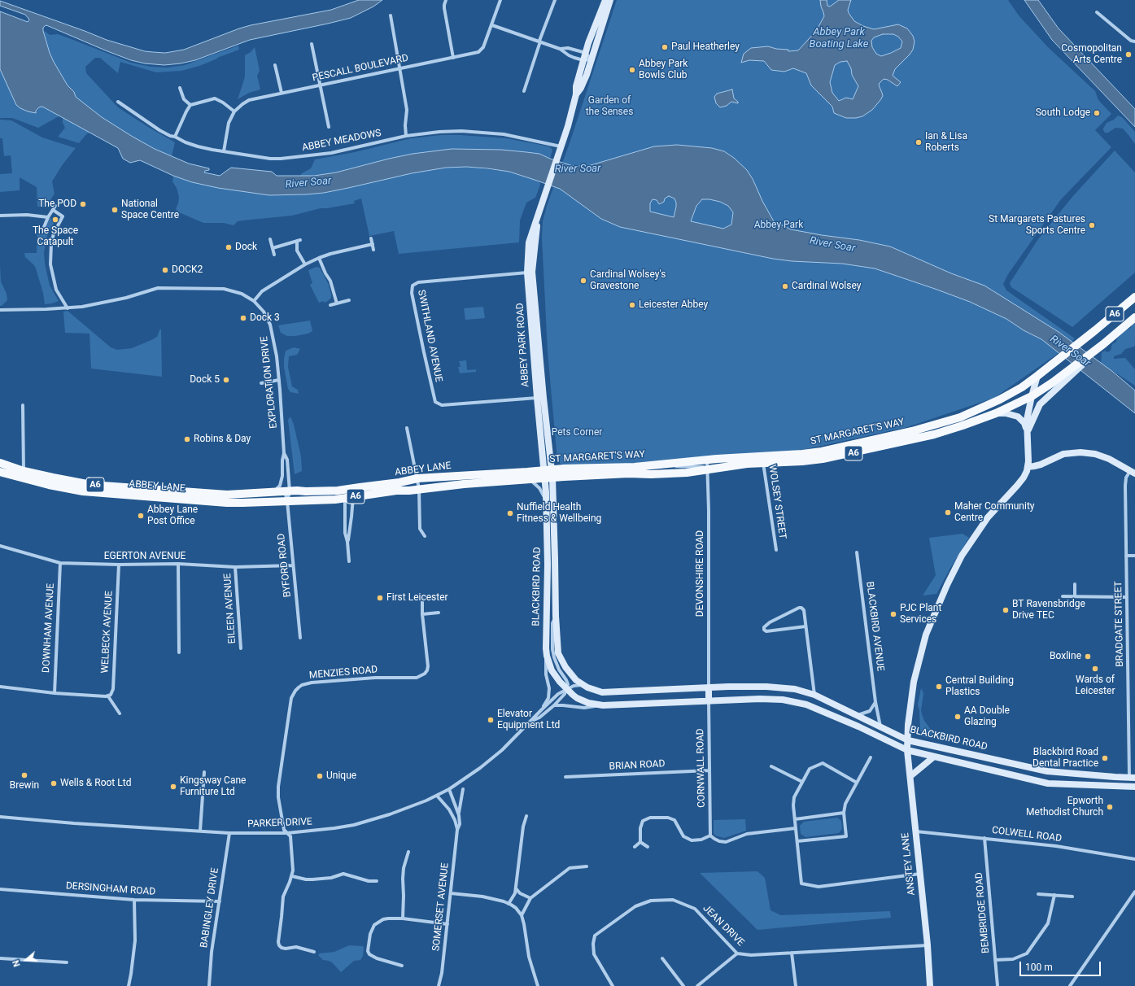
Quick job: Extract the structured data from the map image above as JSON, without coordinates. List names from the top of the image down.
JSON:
{
  "streets": {
    "main road": ["A6", "ST MARGARET'S WAY", "ABBEY LANE"],
    "street": [
      "PESCALL BOULEVARD",
      "ABBEY MEADOWS",
      "SWITHLAND AVENUE",
      "ABBEY PARK ROAD",
      "EXPLORATION DRIVE",
      "WOLSEY STREET",
      "EGERTON AVENUE",
      "BYFORD ROAD",
      "DEVONSHIRE ROAD",
      "BLACKBIRD ROAD",
      "EILEEN AVENUE",
      "BRADGATE STREET",
      "BLACKBIRD AVENUE",
      "DOWNHAM AVENUE",
      "WELBECK AVENUE",
      "MENZIES ROAD",
      "BRIAN ROAD",
      "CORNWALL ROAD",
      "PARKER DRIVE",
      "COLWELL ROAD",
      "ANSTEY LANE",
      "DERSINGHAM ROAD",
      "SOMERSET AVENUE",
      "BABINGLEY DRIVE",
      "BEMBRIDGE ROAD",
      "JEAN DRIVE"
    ]
  },
  "crossings": [
    ["ABBEY MEADOWS", "ABBEY PARK ROAD"],
    ["SWITHLAND AVENUE", "ABBEY PARK ROAD"],
    ["ABBEY PARK ROAD", "ST MARGARET'S WAY"],
    ["ABBEY PARK ROAD", "ABBEY LANE"],
    ["ABBEY PARK ROAD", "BLACKBIRD ROAD"],
    ["EXPLORATION DRIVE", "ABBEY LANE"],
    ["EXPLORATION DRIVE", "BYFORD ROAD"],
    ["ST MARGARET'S WAY", "ABBEY LANE"],
    ["ST MARGARET'S WAY", "WOLSEY STREET"],
    ["ST MARGARET'S WAY", "DEVONSHIRE ROAD"],
    ["ST MARGARET'S WAY", "BLACKBIRD ROAD"],
    ["ABBEY LANE", "BYFORD ROAD"],
    ["ABBEY LANE", "BLACKBIRD ROAD"],
    ["EGERTON AVENUE", "BYFORD ROAD"],
    ["EGERTON AVENUE", "EILEEN AVENUE"],
    ["EGERTON AVENUE", "DOWNHAM AVENUE"],
    ["EGERTON AVENUE", "WELBECK AVENUE"],
    ["DEVONSHIRE ROAD", "BLACKBIRD ROAD"],
    ["BLACKBIRD ROAD", "BRADGATE STREET"],
    ["BLACKBIRD ROAD", "BLACKBIRD AVENUE"],
    ["BLACKBIRD ROAD", "CORNWALL ROAD"],
    ["BLACKBIRD ROAD", "PARKER DRIVE"],
    ["BLACKBIRD ROAD", "ANSTEY LANE"],
    ["MENZIES ROAD", "PARKER DRIVE"],
    ["BRIAN ROAD", "CORNWALL ROAD"],
    ["PARKER DRIVE", "SOMERSET AVENUE"],
    ["PARKER DRIVE", "BABINGLEY DRIVE"],
    ["COLWELL ROAD", "ANSTEY LANE"],
    ["COLWELL ROAD", "BEMBRIDGE ROAD"],
    ["ANSTEY LANE", "JEAN DRIVE"],
    ["DERSINGHAM ROAD", "BABINGLEY DRIVE"]
  ],
  "water": ["Abbey Park Boating Lake", "River Soar"],
  "parks": ["Garden of the Senses", "Abbey Park", "Pets Corner"],
  "places": [
    "Paul Heatherley",
    "Cosmopolitan Arts Centre",
    "Abbey Park Bowls Club",
    "South Lodge",
    "Ian & Lisa Roberts",
    "The POD",
    "National Space Centre",
    "The Space Catapult",
    "St Margarets Pastures Sports Centre",
    "Dock",
    "DOCK2",
    "Cardinal Wolsey's Gravestone",
    "Cardinal Wolsey",
    "Leicester Abbey",
    "Dock 3",
    "Dock 5",
    "Robins & Day",
    "Maher Community Centre",
    "Nuffield Health Fitness & Wellbeing",
    "Abbey Lane Post Office",
    "First Leicester",
    "BT Ravensbridge Drive TEC",
    "PJC Plant Services",
    "Boxline",
    "Wards of Leicester",
    "Central Building Plastics",
    "AA Double Glazing",
    "Elevator Equipment Ltd",
    "Blackbird Road Dental Practice",
    "Brewin",
    "Unique",
    "Wells & Root Ltd",
    "Kingsway Cane Furniture Ltd",
    "Epworth Methodist Church"
  ],
  "scale_bar": "100 m",
  "north": "left"
}
